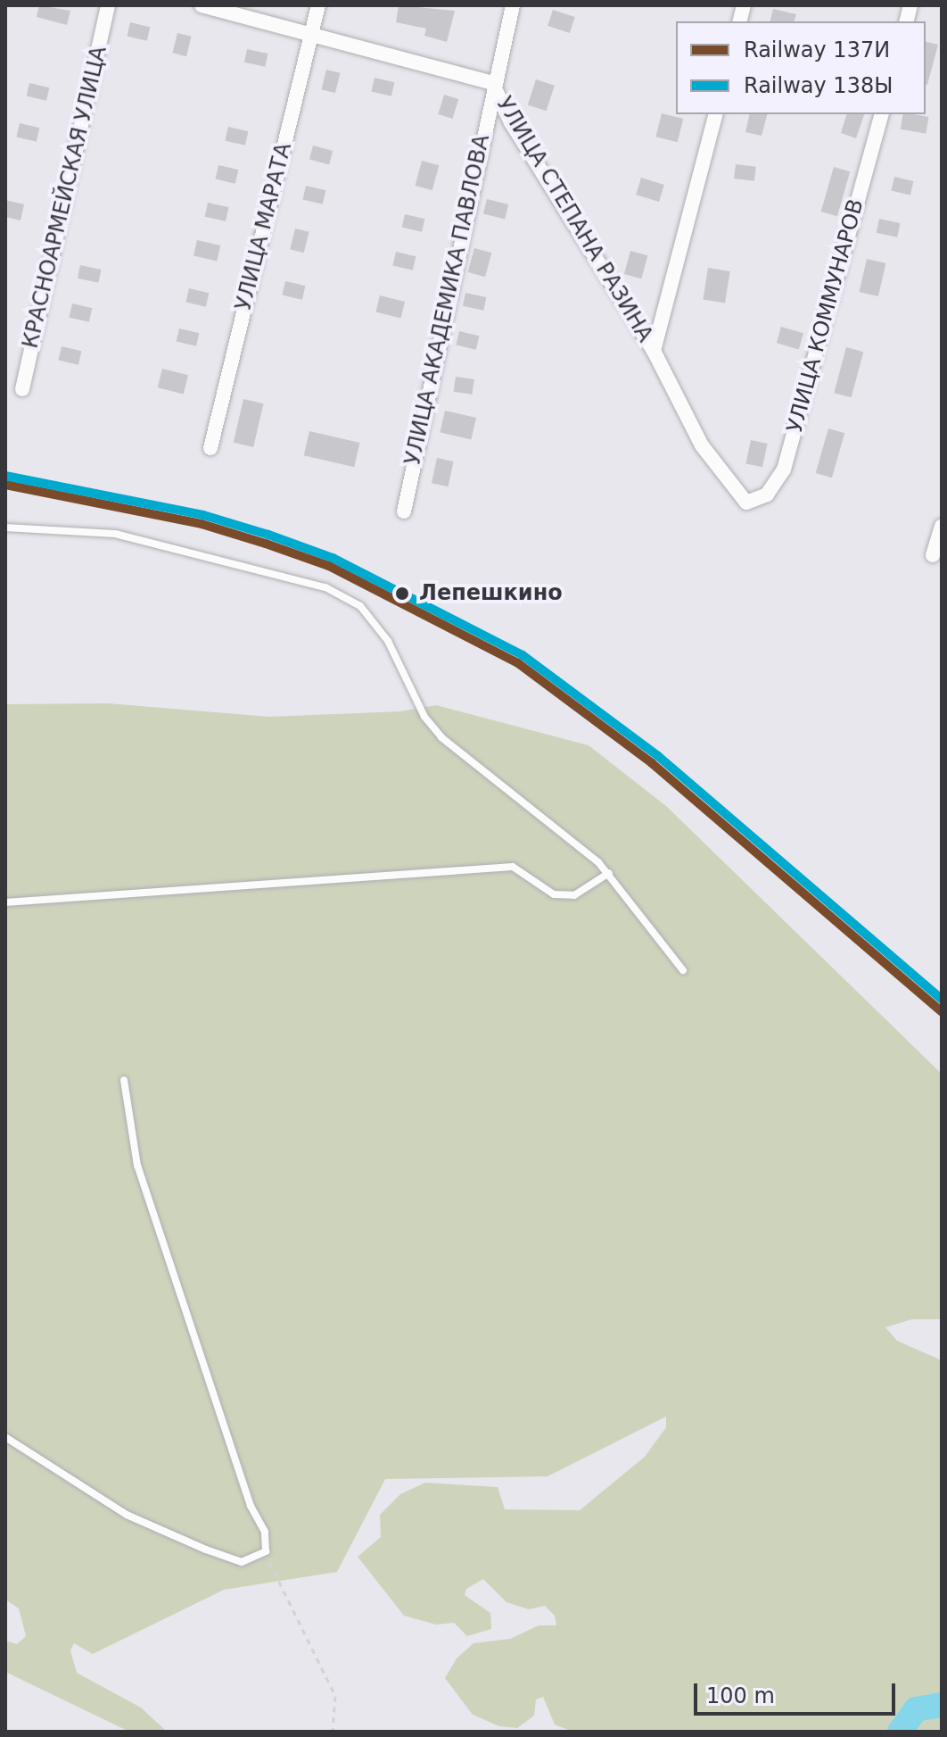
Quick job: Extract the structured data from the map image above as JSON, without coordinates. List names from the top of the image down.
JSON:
{
  "streets": {
    "street": [
      "КРАСНОАРМЕЙСКАЯ УЛИЦА",
      "УЛИЦА СТЕПАНА РАЗИНА",
      "УЛИЦА МАРАТА",
      "УЛИЦА АКАДЕМИКА ПАВЛОВА",
      "УЛИЦА КОММУНАРОВ"
    ]
  },
  "crossings": [
    ["УЛИЦА СТЕПАНА РАЗИНА", "УЛИЦА МАРАТА"],
    ["УЛИЦА СТЕПАНА РАЗИНА", "УЛИЦА АКАДЕМИКА ПАВЛОВА"],
    ["УЛИЦА СТЕПАНА РАЗИНА", "УЛИЦА КОММУНАРОВ"]
  ],
  "places": ["Лепешкино"],
  "lines": ["rail line 138Ы", "rail line 137И"],
  "legend": ["Railway 137И", "Railway 138Ы"],
  "scale_bar": "100 m"
}
